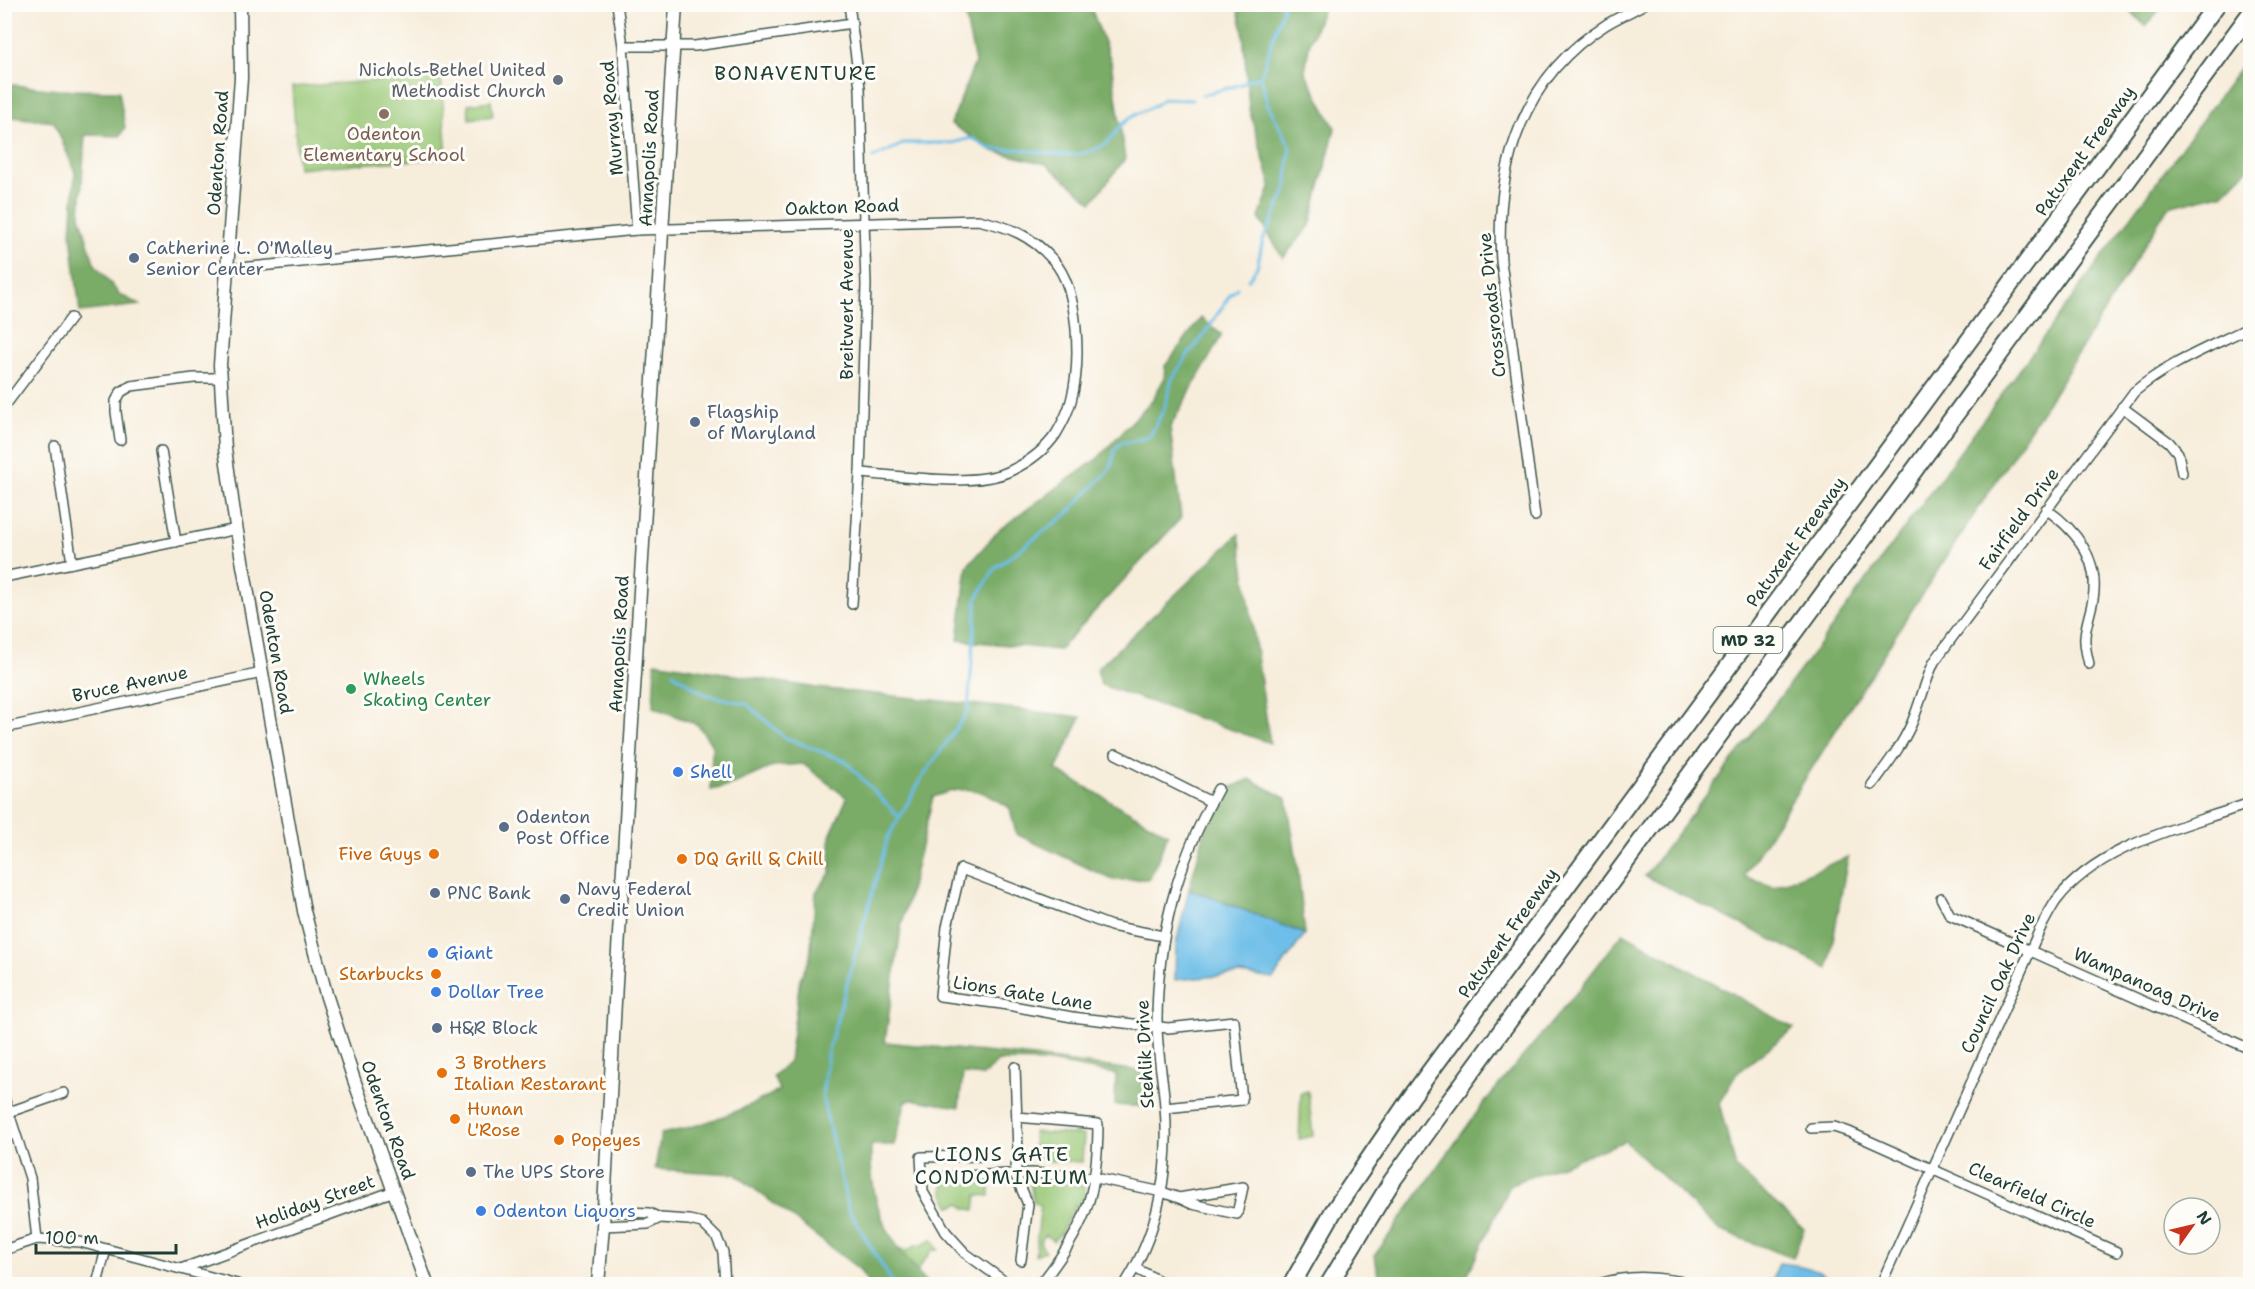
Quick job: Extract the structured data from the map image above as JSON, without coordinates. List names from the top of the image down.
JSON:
{
  "streets": {
    "highway": ["Patuxent Freeway", "MD 32"],
    "street": [
      "Murray Road",
      "Odenton Road",
      "Annapolis Road",
      "Oakton Road",
      "Breitwert Avenue",
      "Crossroads Drive",
      "Fairfield Drive",
      "Bruce Avenue",
      "Council Oak Drive",
      "Wampanoag Drive",
      "Lions Gate Lane",
      "Stehlik Drive",
      "Clearfield Circle",
      "Holiday Street"
    ]
  },
  "crossings": [
    ["Murray Road", "Oakton Road"],
    ["Odenton Road", "Oakton Road"],
    ["Odenton Road", "Bruce Avenue"],
    ["Odenton Road", "Holiday Street"],
    ["Annapolis Road", "Oakton Road"],
    ["Oakton Road", "Breitwert Avenue"],
    ["Council Oak Drive", "Wampanoag Drive"],
    ["Council Oak Drive", "Clearfield Circle"],
    ["Lions Gate Lane", "Stehlik Drive"]
  ],
  "districts": ["BONAVENTURE", "LIONS GATE CONDOMINIUM"],
  "places": [
    "Nichols-Bethel United Methodist Church",
    "Odenton Elementary School",
    "Catherine L. O'Malley Senior Center",
    "Flagship of Maryland",
    "Wheels Skating Center",
    "Shell",
    "Odenton Post Office",
    "Five Guys",
    "DQ Grill & Chill",
    "PNC Bank",
    "Navy Federal Credit Union",
    "Giant",
    "Starbucks",
    "Dollar Tree",
    "H&R Block",
    "3 Brothers Italian Restarant",
    "Hunan L'Rose",
    "Popeyes",
    "The UPS Store",
    "Odenton Liquors"
  ],
  "scale_bar": "100 m",
  "north": "top right"
}
